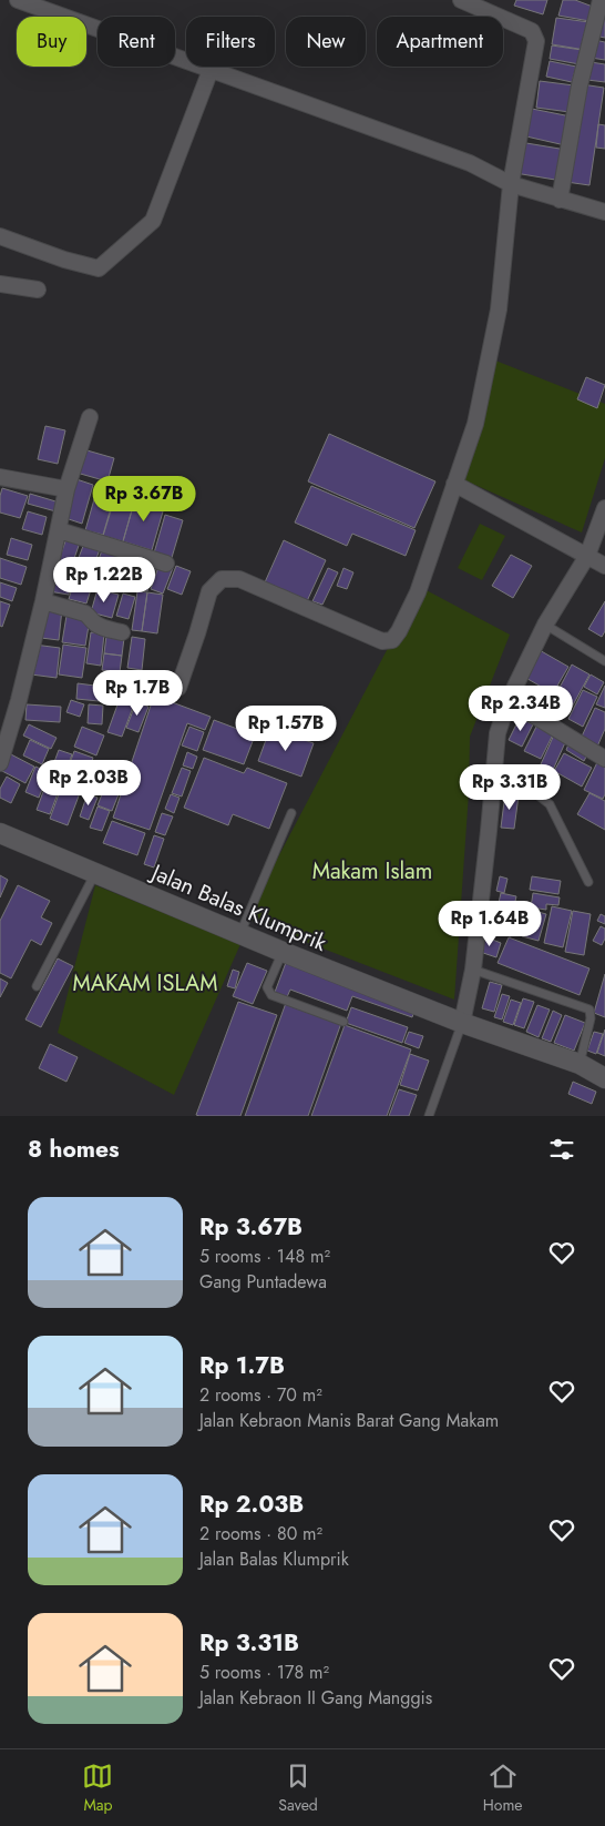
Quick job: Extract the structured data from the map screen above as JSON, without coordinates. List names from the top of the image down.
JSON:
{
  "streets": {
    "street": ["Jalan Balas Klumprik"]
  },
  "parks": ["Makam Islam", "MAKAM ISLAM"],
  "page": {
    "chip": [
      "Buy",
      "Rent",
      "Filters",
      "New",
      "Apartment"
    ],
    "price": [
      "Rp 3.67B",
      "Rp 1.22B",
      "Rp 1.7B",
      "Rp 2.34B",
      "Rp 1.57B",
      "Rp 2.03B",
      "Rp 3.31B",
      "Rp 1.64B"
    ],
    "heading": "8 homes",
    "list": [
      {
        "name": "Rp 3.67B",
        "note": "5 rooms · 148 m² · Gang Puntadewa"
      },
      {
        "name": "Rp 1.7B",
        "note": "2 rooms · 70 m² · Jalan Kebraon Manis Barat Gang Makam"
      },
      {
        "name": "Rp 2.03B",
        "note": "2 rooms · 80 m² · Jalan Balas Klumprik"
      },
      {
        "name": "Rp 3.31B",
        "note": "5 rooms · 178 m² · Jalan Kebraon II Gang Manggis"
      }
    ],
    "tabs": ["Map", "Saved", "Home"]
  }
}
